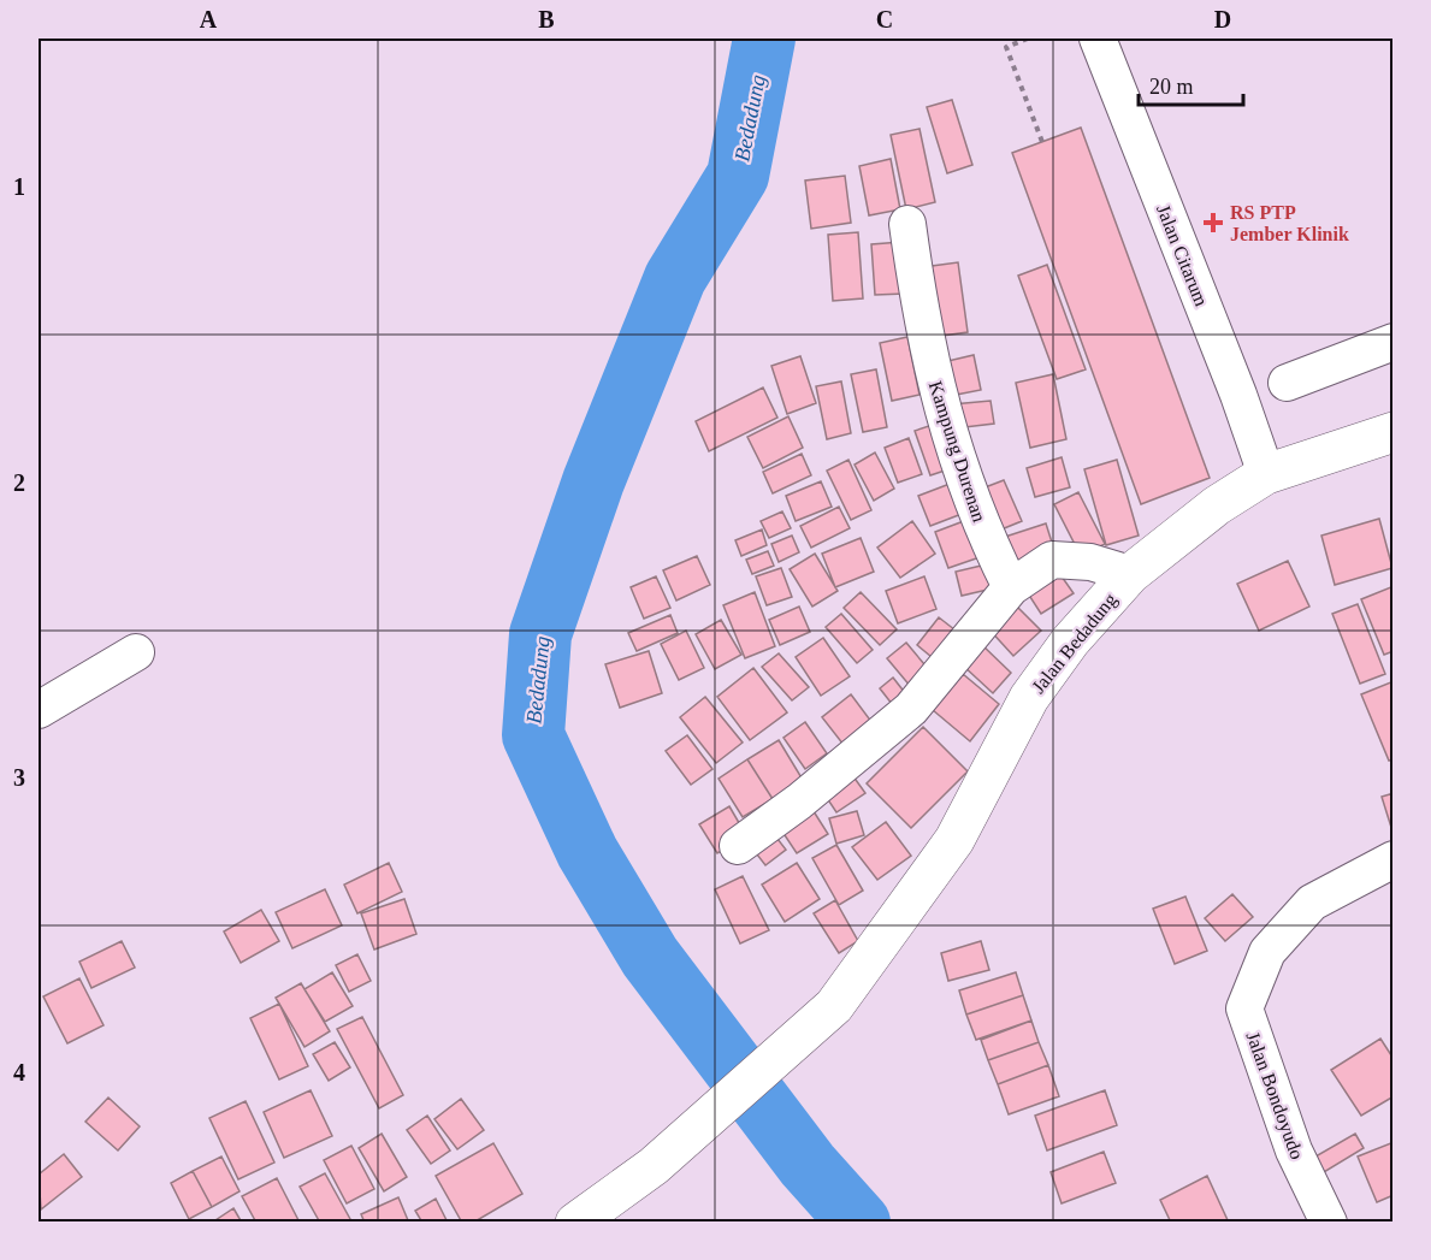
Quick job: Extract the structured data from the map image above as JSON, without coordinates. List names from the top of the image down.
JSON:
{
  "streets": {
    "main road": ["Jalan Bedadung"],
    "street": ["Jalan Citarum", "Kampung Durenan", "Jalan Bondoyudo"]
  },
  "crossings": [
    ["Jalan Citarum", "Jalan Bedadung"]
  ],
  "water": ["Bedadung"],
  "places": {
    "health": ["RS PTP Jember Klinik"]
  },
  "scale_bar": "20 m",
  "grid": {
    "columns": [
      "A",
      "B",
      "C",
      "D"
    ],
    "rows": [
      "1",
      "2",
      "3",
      "4"
    ]
  }
}
